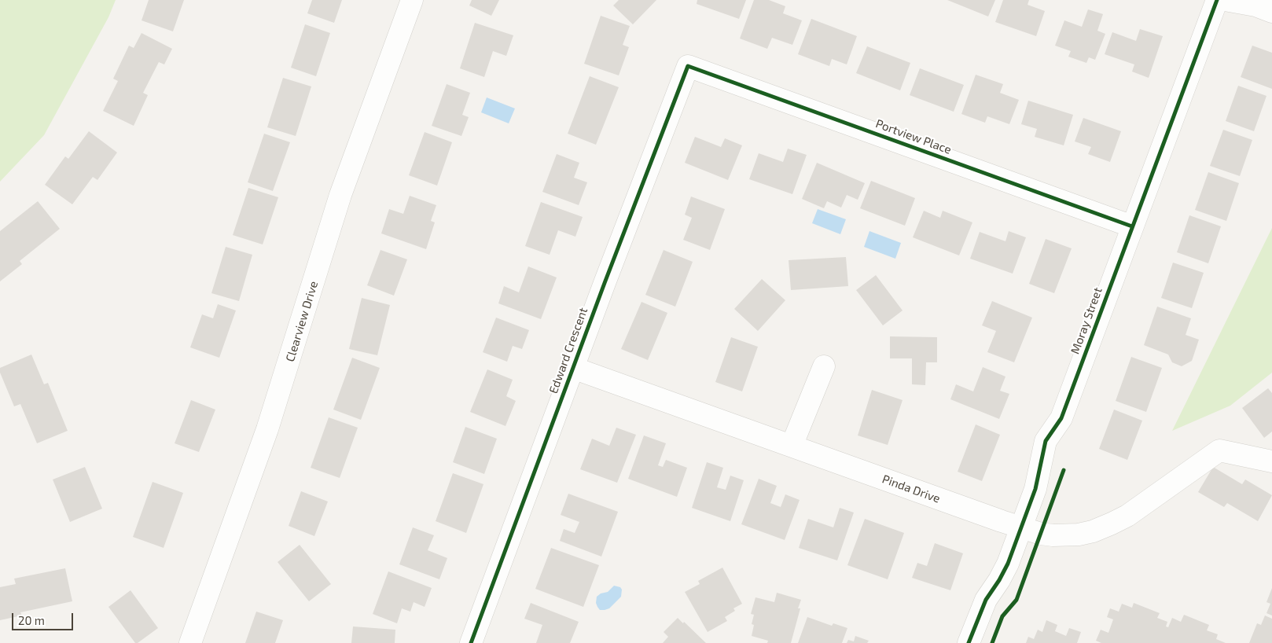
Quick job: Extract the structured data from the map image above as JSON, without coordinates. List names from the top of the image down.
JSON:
{
  "streets": {
    "street": [
      "Portview Place",
      "Moray Street",
      "Clearview Drive",
      "Edward Crescent",
      "Pinda Drive"
    ]
  },
  "crossings": [
    ["Portview Place", "Moray Street"],
    ["Portview Place", "Edward Crescent"],
    ["Moray Street", "Pinda Drive"],
    ["Edward Crescent", "Pinda Drive"]
  ],
  "scale_bar": "20 m"
}
